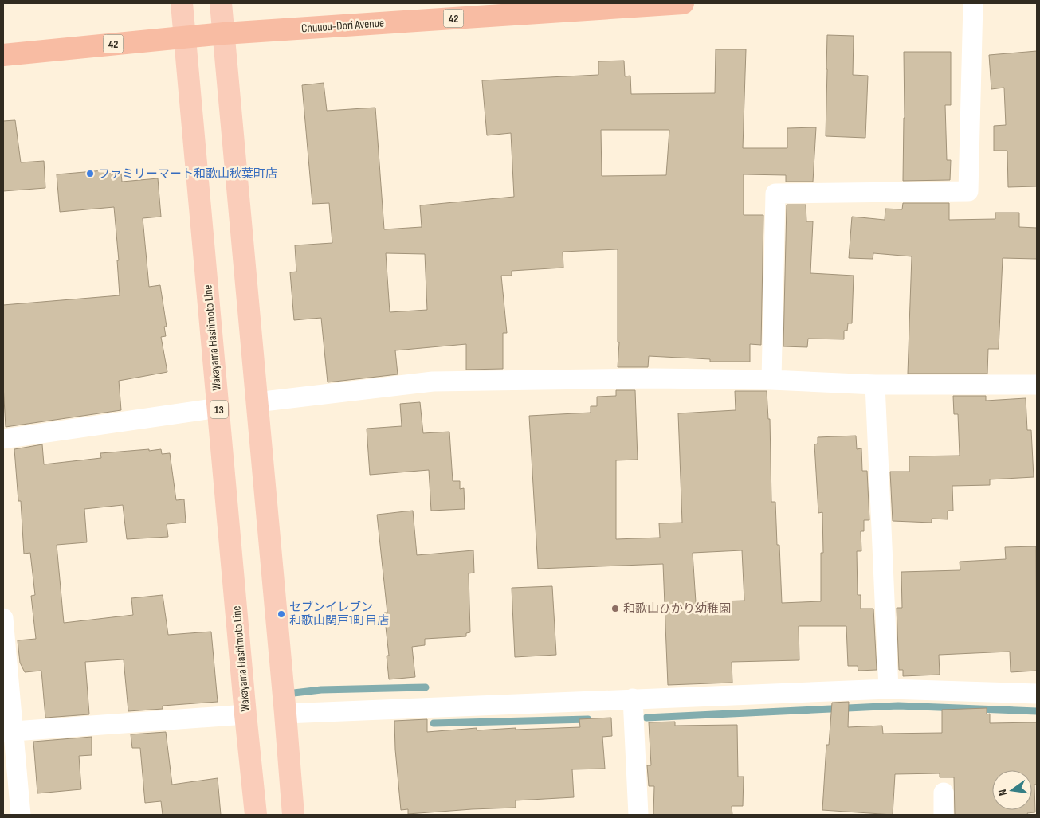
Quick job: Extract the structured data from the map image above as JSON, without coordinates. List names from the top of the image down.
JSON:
{
  "streets": {
    "highway": ["42", "Chuuou-Dori Avenue"],
    "main road": ["Wakayama Hashimoto Line", "13"]
  },
  "crossings": [
    ["Chuuou-Dori Avenue", "Wakayama Hashimoto Line"]
  ],
  "places": ["ファミリーマート和歌山秋葉町店", "和歌山ひかり幼稚園", "セブンイレブン 和歌山関戸1町目店"],
  "north": "left"
}
